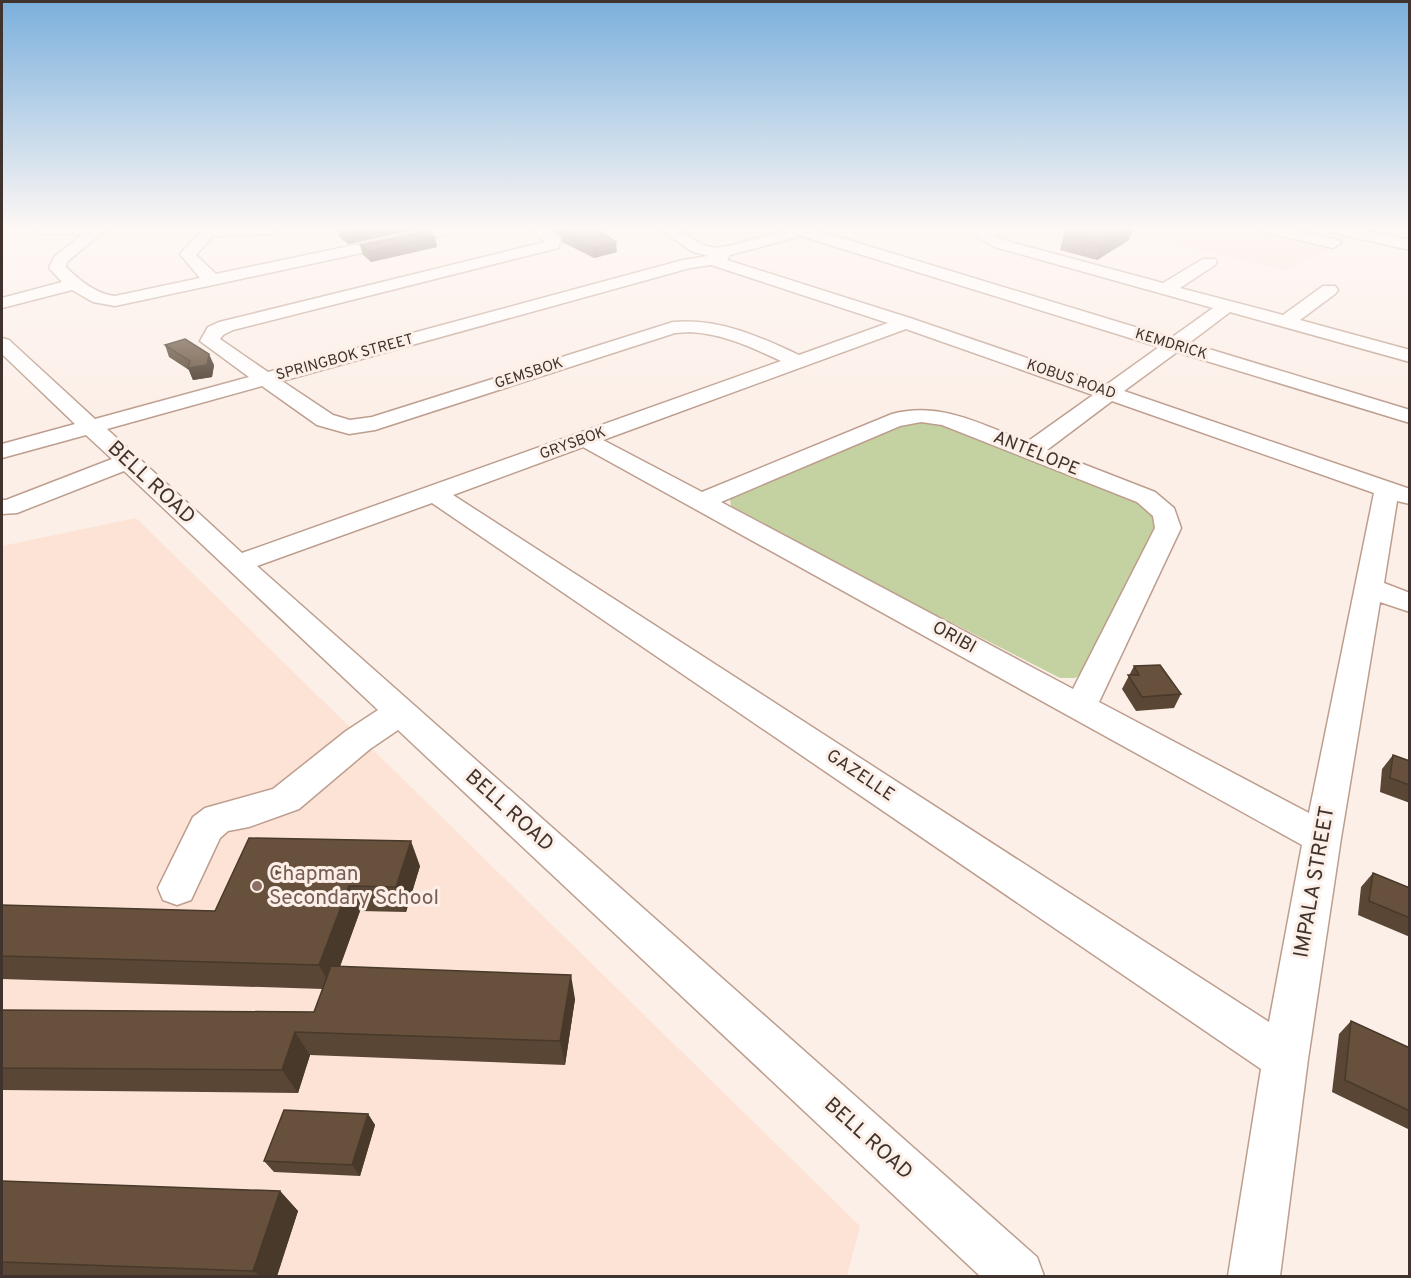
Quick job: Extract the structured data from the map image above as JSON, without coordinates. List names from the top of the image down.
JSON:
{
  "streets": {
    "street": [
      "KEMDRICK",
      "SPRINGBOK STREET",
      "GEMSBOK",
      "KOBUS ROAD",
      "GRYSBOK",
      "ANTELOPE",
      "BELL ROAD",
      "ORIBI",
      "GAZELLE",
      "IMPALA STREET"
    ]
  },
  "crossings": [
    ["SPRINGBOK STREET", "GEMSBOK"],
    ["SPRINGBOK STREET", "BELL ROAD"],
    ["GEMSBOK", "GRYSBOK"],
    ["KOBUS ROAD", "GRYSBOK"],
    ["KOBUS ROAD", "IMPALA STREET"],
    ["GRYSBOK", "BELL ROAD"],
    ["GRYSBOK", "ORIBI"],
    ["GRYSBOK", "GAZELLE"],
    ["ANTELOPE", "ORIBI"],
    ["ORIBI", "IMPALA STREET"],
    ["GAZELLE", "IMPALA STREET"]
  ],
  "places": ["Chapman Secondary School"]
}
